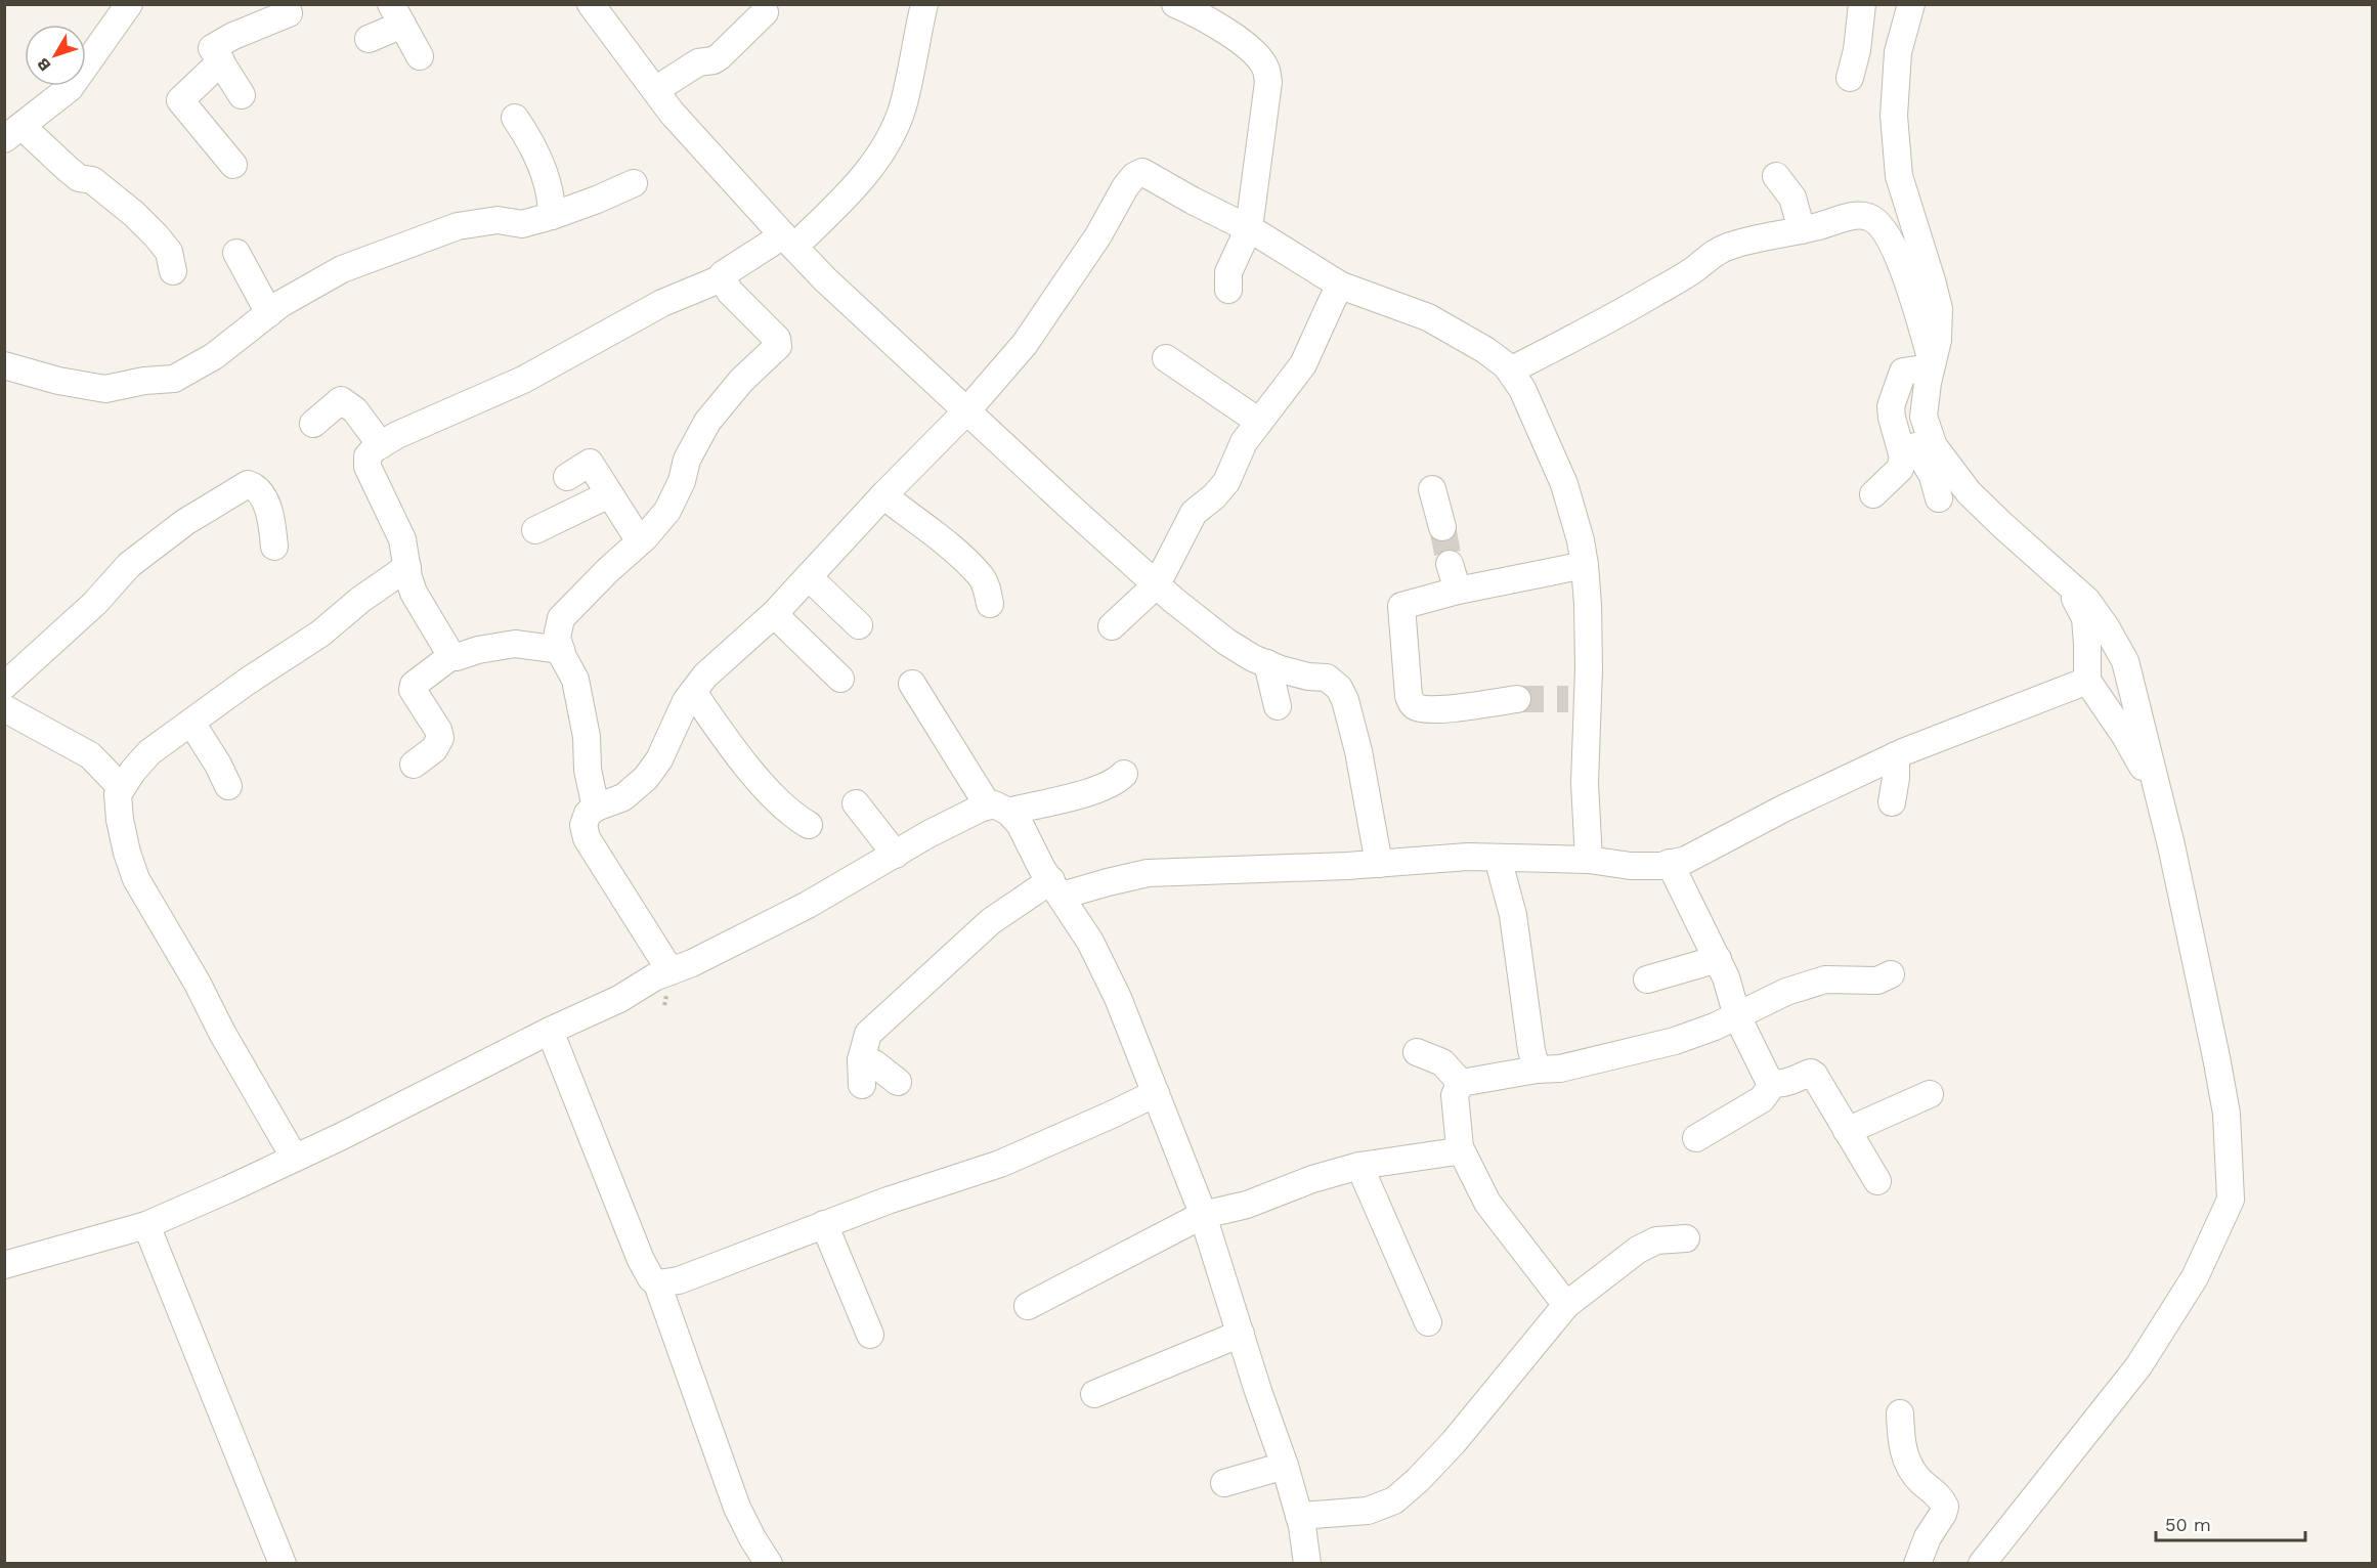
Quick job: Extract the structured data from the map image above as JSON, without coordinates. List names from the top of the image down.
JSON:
{
  "scale_bar": "50 m",
  "north": "bottom left"
}
